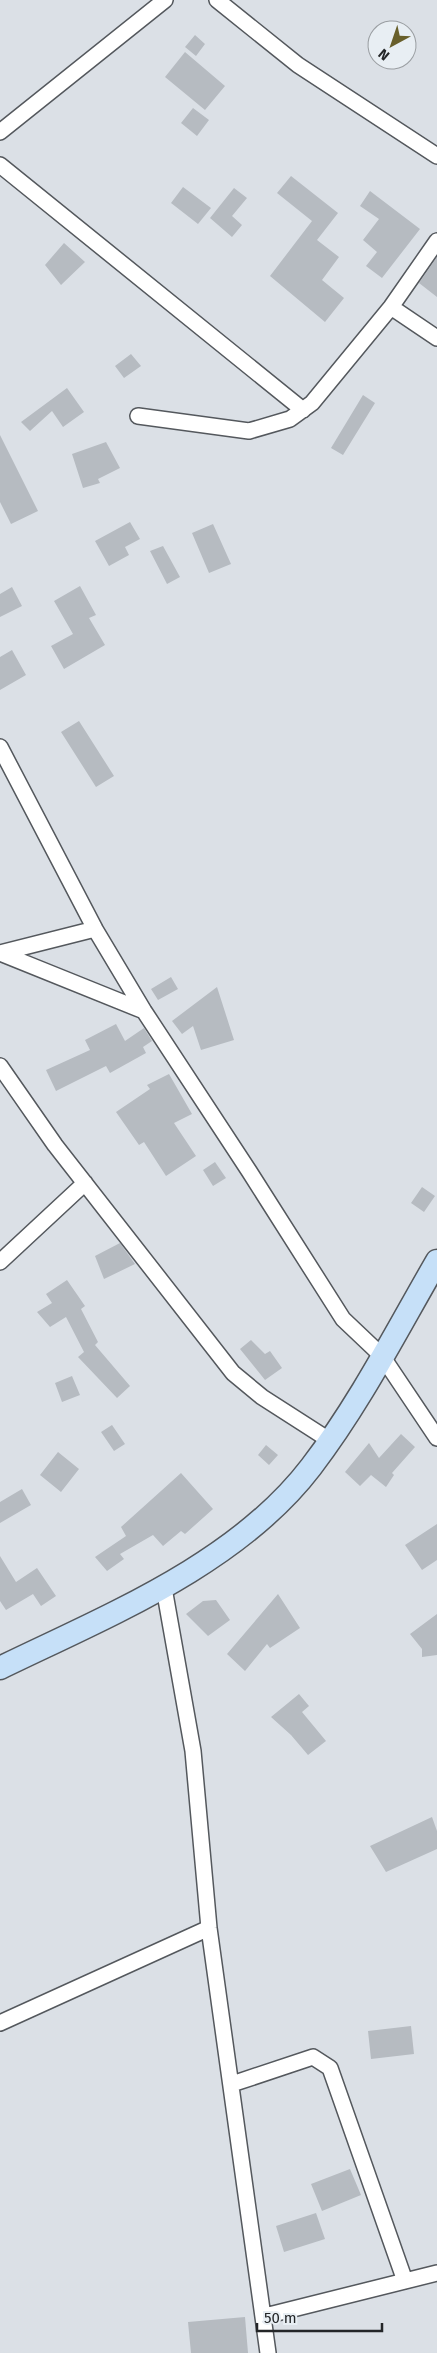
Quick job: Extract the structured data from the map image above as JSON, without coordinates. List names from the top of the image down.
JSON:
{
  "scale_bar": "50 m",
  "north": "bottom left"
}
